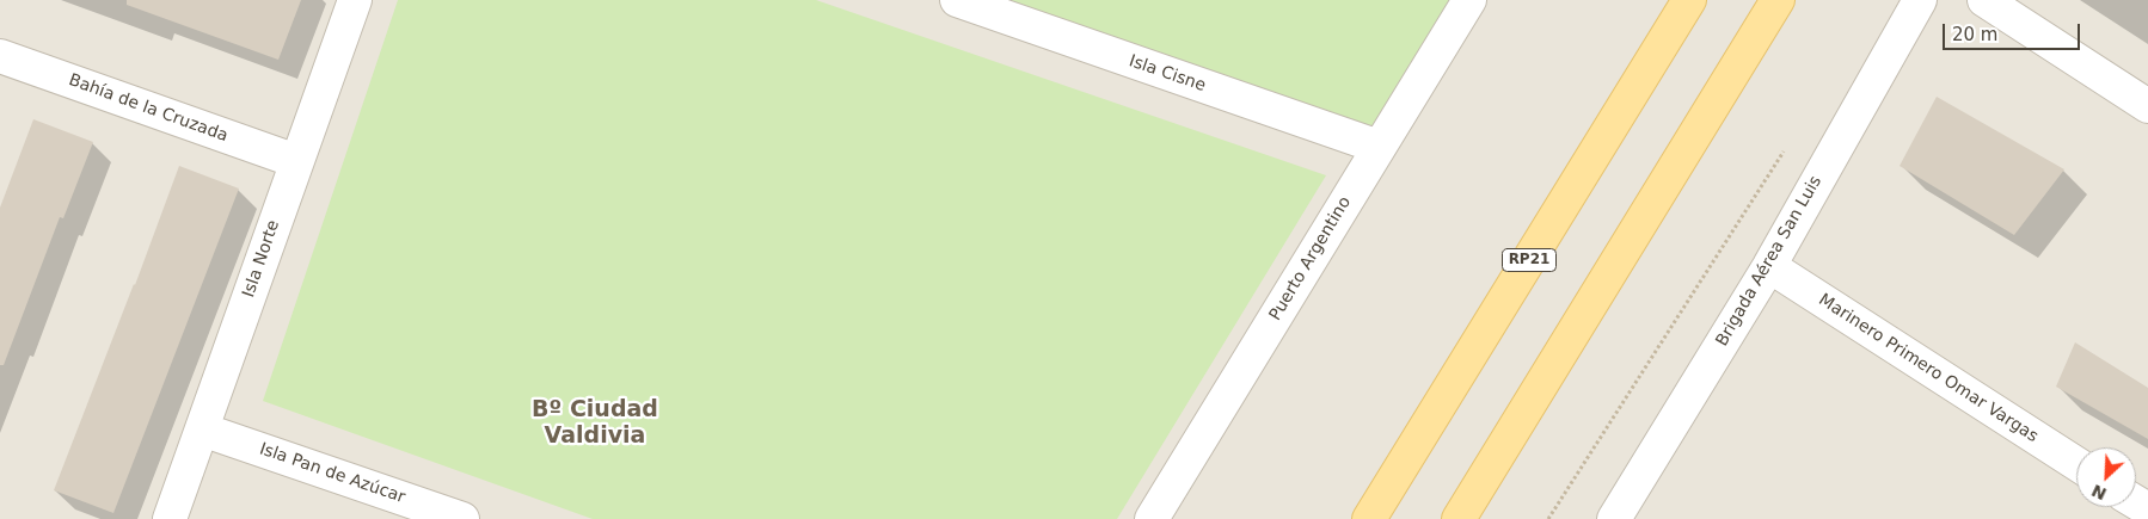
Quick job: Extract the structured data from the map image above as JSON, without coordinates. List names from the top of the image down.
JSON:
{
  "streets": {
    "main road": ["RP21"],
    "street": [
      "Isla Cisne",
      "Bahía de la Cruzada",
      "Isla Norte",
      "Puerto Argentino",
      "Brigada Aérea San Luis",
      "Marinero Primero Omar Vargas",
      "Isla Pan de Azúcar"
    ]
  },
  "crossings": [
    ["Isla Cisne", "Puerto Argentino"],
    ["Bahía de la Cruzada", "Isla Norte"],
    ["Isla Norte", "Isla Pan de Azúcar"],
    ["Brigada Aérea San Luis", "Marinero Primero Omar Vargas"]
  ],
  "districts": ["Bº Ciudad Valdivia"],
  "scale_bar": "20 m",
  "north": "bottom left"
}
